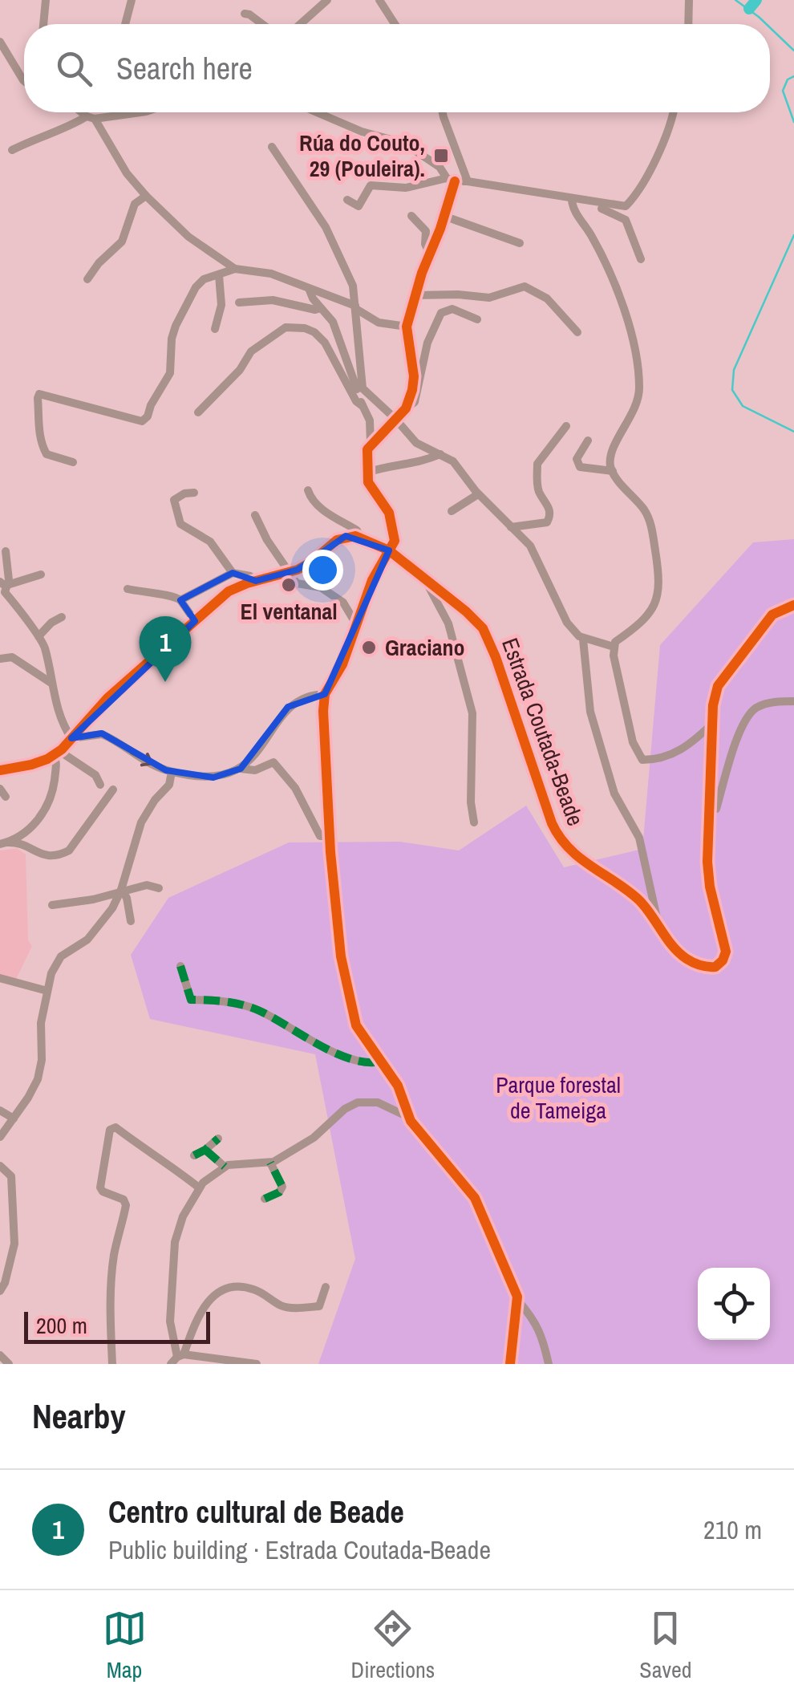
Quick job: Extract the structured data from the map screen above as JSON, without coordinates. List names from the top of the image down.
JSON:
{
  "streets": {
    "street": ["Estrada Coutada-Beade"]
  },
  "parks": ["Parque forestal de Tameiga"],
  "places": {
    "transit": ["Rúa do Couto, 29 (Pouleira)."],
    "other": ["El ventanal", "Graciano"]
  },
  "scale_bar": "200 m",
  "page": {
    "search": "Search here",
    "pins": "1",
    "scale": "200 m",
    "heading": "Nearby",
    "list": [
      {
        "mark": "1",
        "name": "Centro cultural de Beade",
        "note": "Public building · Estrada Coutada-Beade",
        "value": "210 m"
      }
    ],
    "nav": ["Map", "Directions", "Saved"]
  }
}
